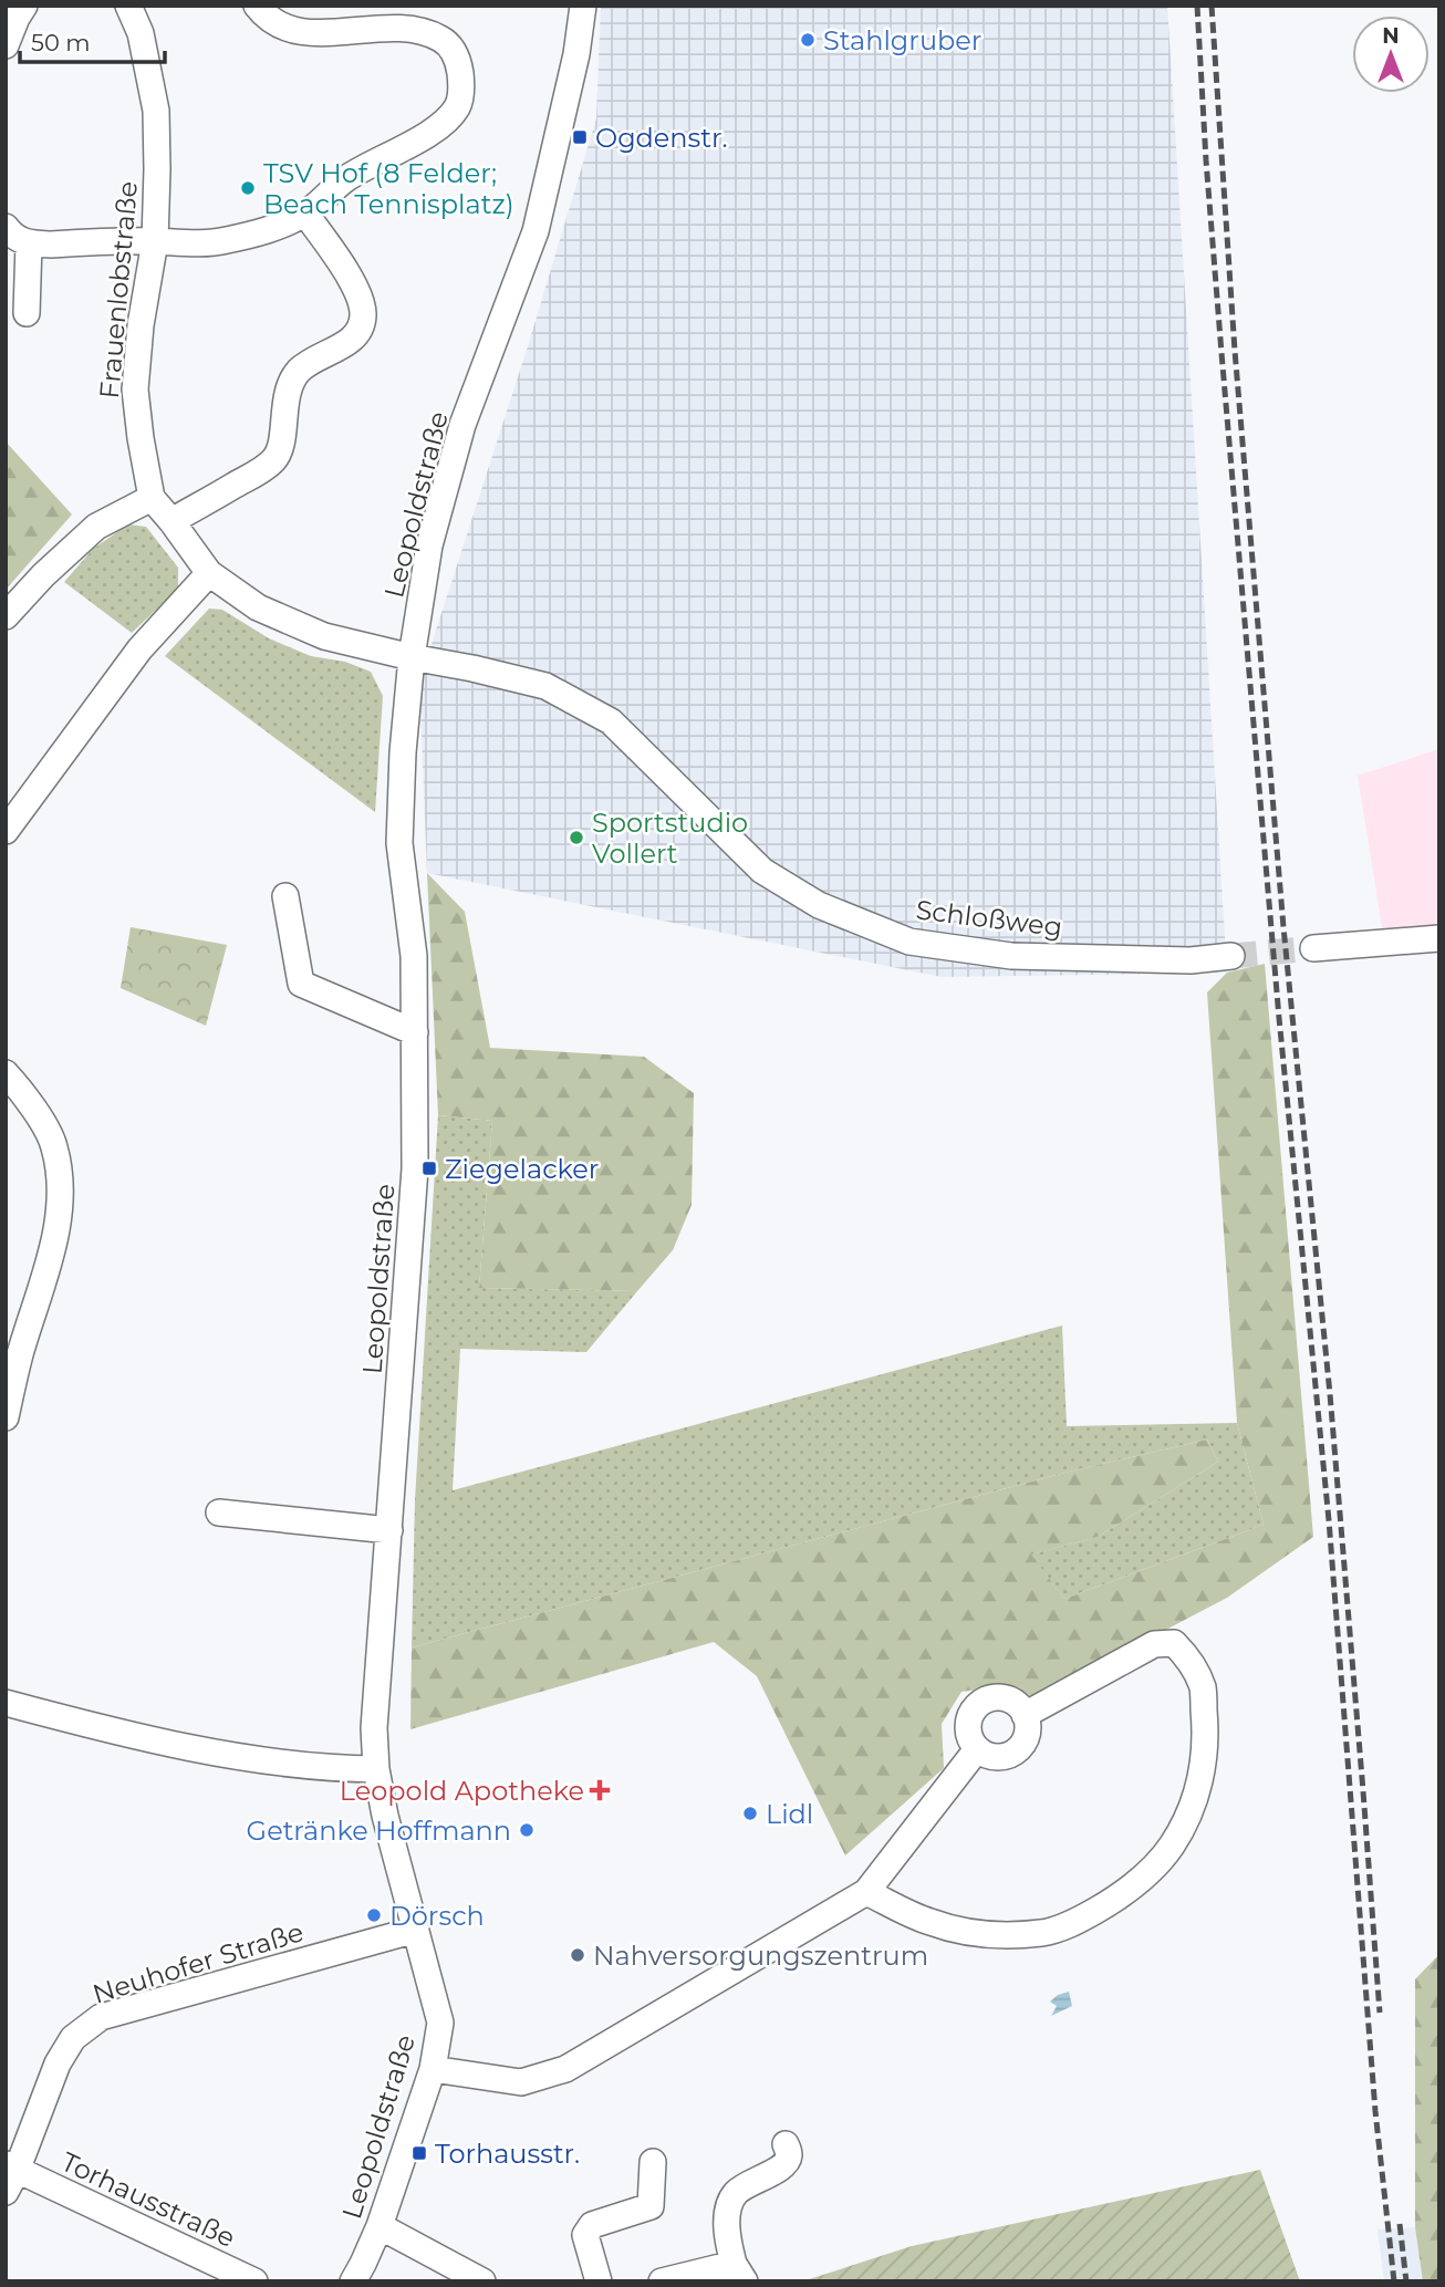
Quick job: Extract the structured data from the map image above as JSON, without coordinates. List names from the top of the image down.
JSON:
{
  "streets": {
    "street": [
      "Frauenlobstraße",
      "Leopoldstraße",
      "Schloßweg",
      "Neuhofer Straße",
      "Torhausstraße"
    ]
  },
  "crossings": [
    ["Leopoldstraße", "Schloßweg"],
    ["Leopoldstraße", "Neuhofer Straße"],
    ["Neuhofer Straße", "Torhausstraße"]
  ],
  "places": {
    "other": [
      "Stahlgruber",
      "TSV Hof (8 Felder; Beach Tennisplatz)",
      "Sportstudio Vollert",
      "Lidl",
      "Getränke Hoffmann",
      "Dörsch",
      "Nahversorgungszentrum"
    ],
    "transit": ["Ogdenstr.", "Ziegelacker", "Torhausstr."],
    "health": ["Leopold Apotheke"]
  },
  "scale_bar": "50 m",
  "north": "top"
}
